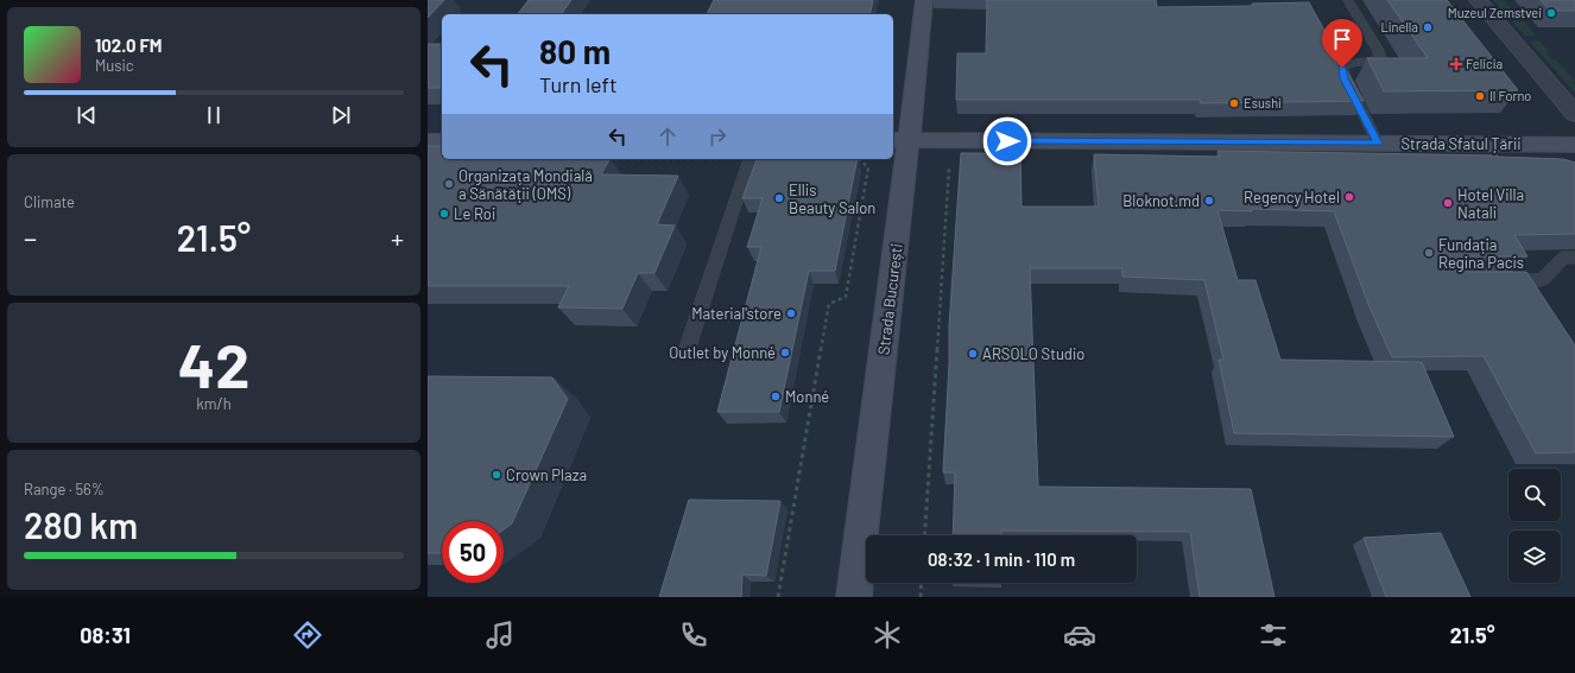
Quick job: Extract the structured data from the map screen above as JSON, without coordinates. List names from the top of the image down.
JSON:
{
  "streets": {
    "main road": ["Strada Sfatul Țării", "Strada București"]
  },
  "crossings": [
    ["Strada Sfatul Țării", "Strada București"]
  ],
  "places": {
    "other": [
      "Muzeul Zemstvei",
      "Linella",
      "Il Forno",
      "Esushi",
      "Organizața Mondială a Sănătății (OMS)",
      "Regency Hotel",
      "Ellis Beauty Salon",
      "Bloknot.md",
      "Hotel Villa Natali",
      "Le Roi",
      "Fundația Regina Pacis",
      "Material'store",
      "Outlet by Monné",
      "ARSOLO Studio",
      "Monné",
      "Crown Plaza"
    ],
    "health": ["Felicia"]
  },
  "page": {
    "turn": ["80 m", "Turn left"],
    "song": ["102.0 FM", "Music"],
    "tile": [
      "Climate",
      ["42", "km/h"],
      ["Range · 56%", "280 km"]
    ],
    "heat": ["−", "21.5°", "+"],
    "limit": "50",
    "trip": "08:32 · 1 min · 110 m",
    "tabs": ["08:31", "21.5°"]
  }
}
